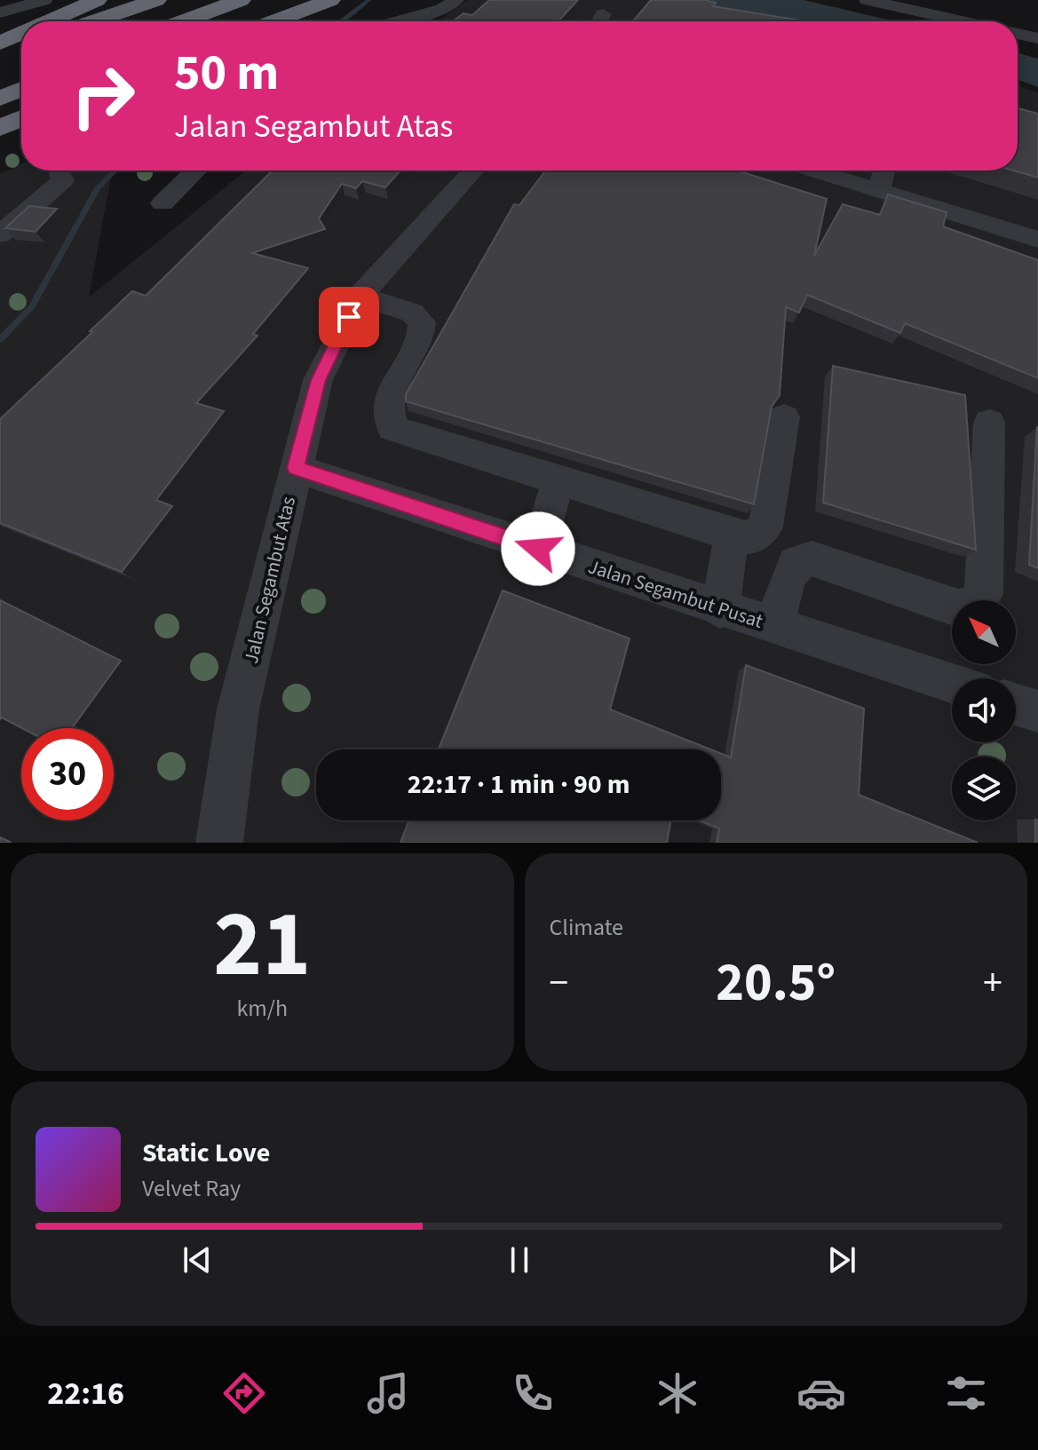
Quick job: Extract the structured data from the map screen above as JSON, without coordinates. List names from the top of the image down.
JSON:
{
  "streets": {
    "street": ["Jalan Segambut Atas", "Jalan Segambut Pusat"]
  },
  "crossings": [
    ["Jalan Segambut Atas", "Jalan Segambut Pusat"]
  ],
  "north": "top left",
  "page": {
    "turn": ["50 m", "Jalan Segambut Atas"],
    "limit": "30",
    "trip": "22:17 · 1 min · 90 m",
    "tile": [
      ["21", "km/h"],
      "Climate"
    ],
    "heat": ["−", "20.5°", "+"],
    "song": ["Static Love", "Velvet Ray"],
    "tabs": "22:16"
  }
}
